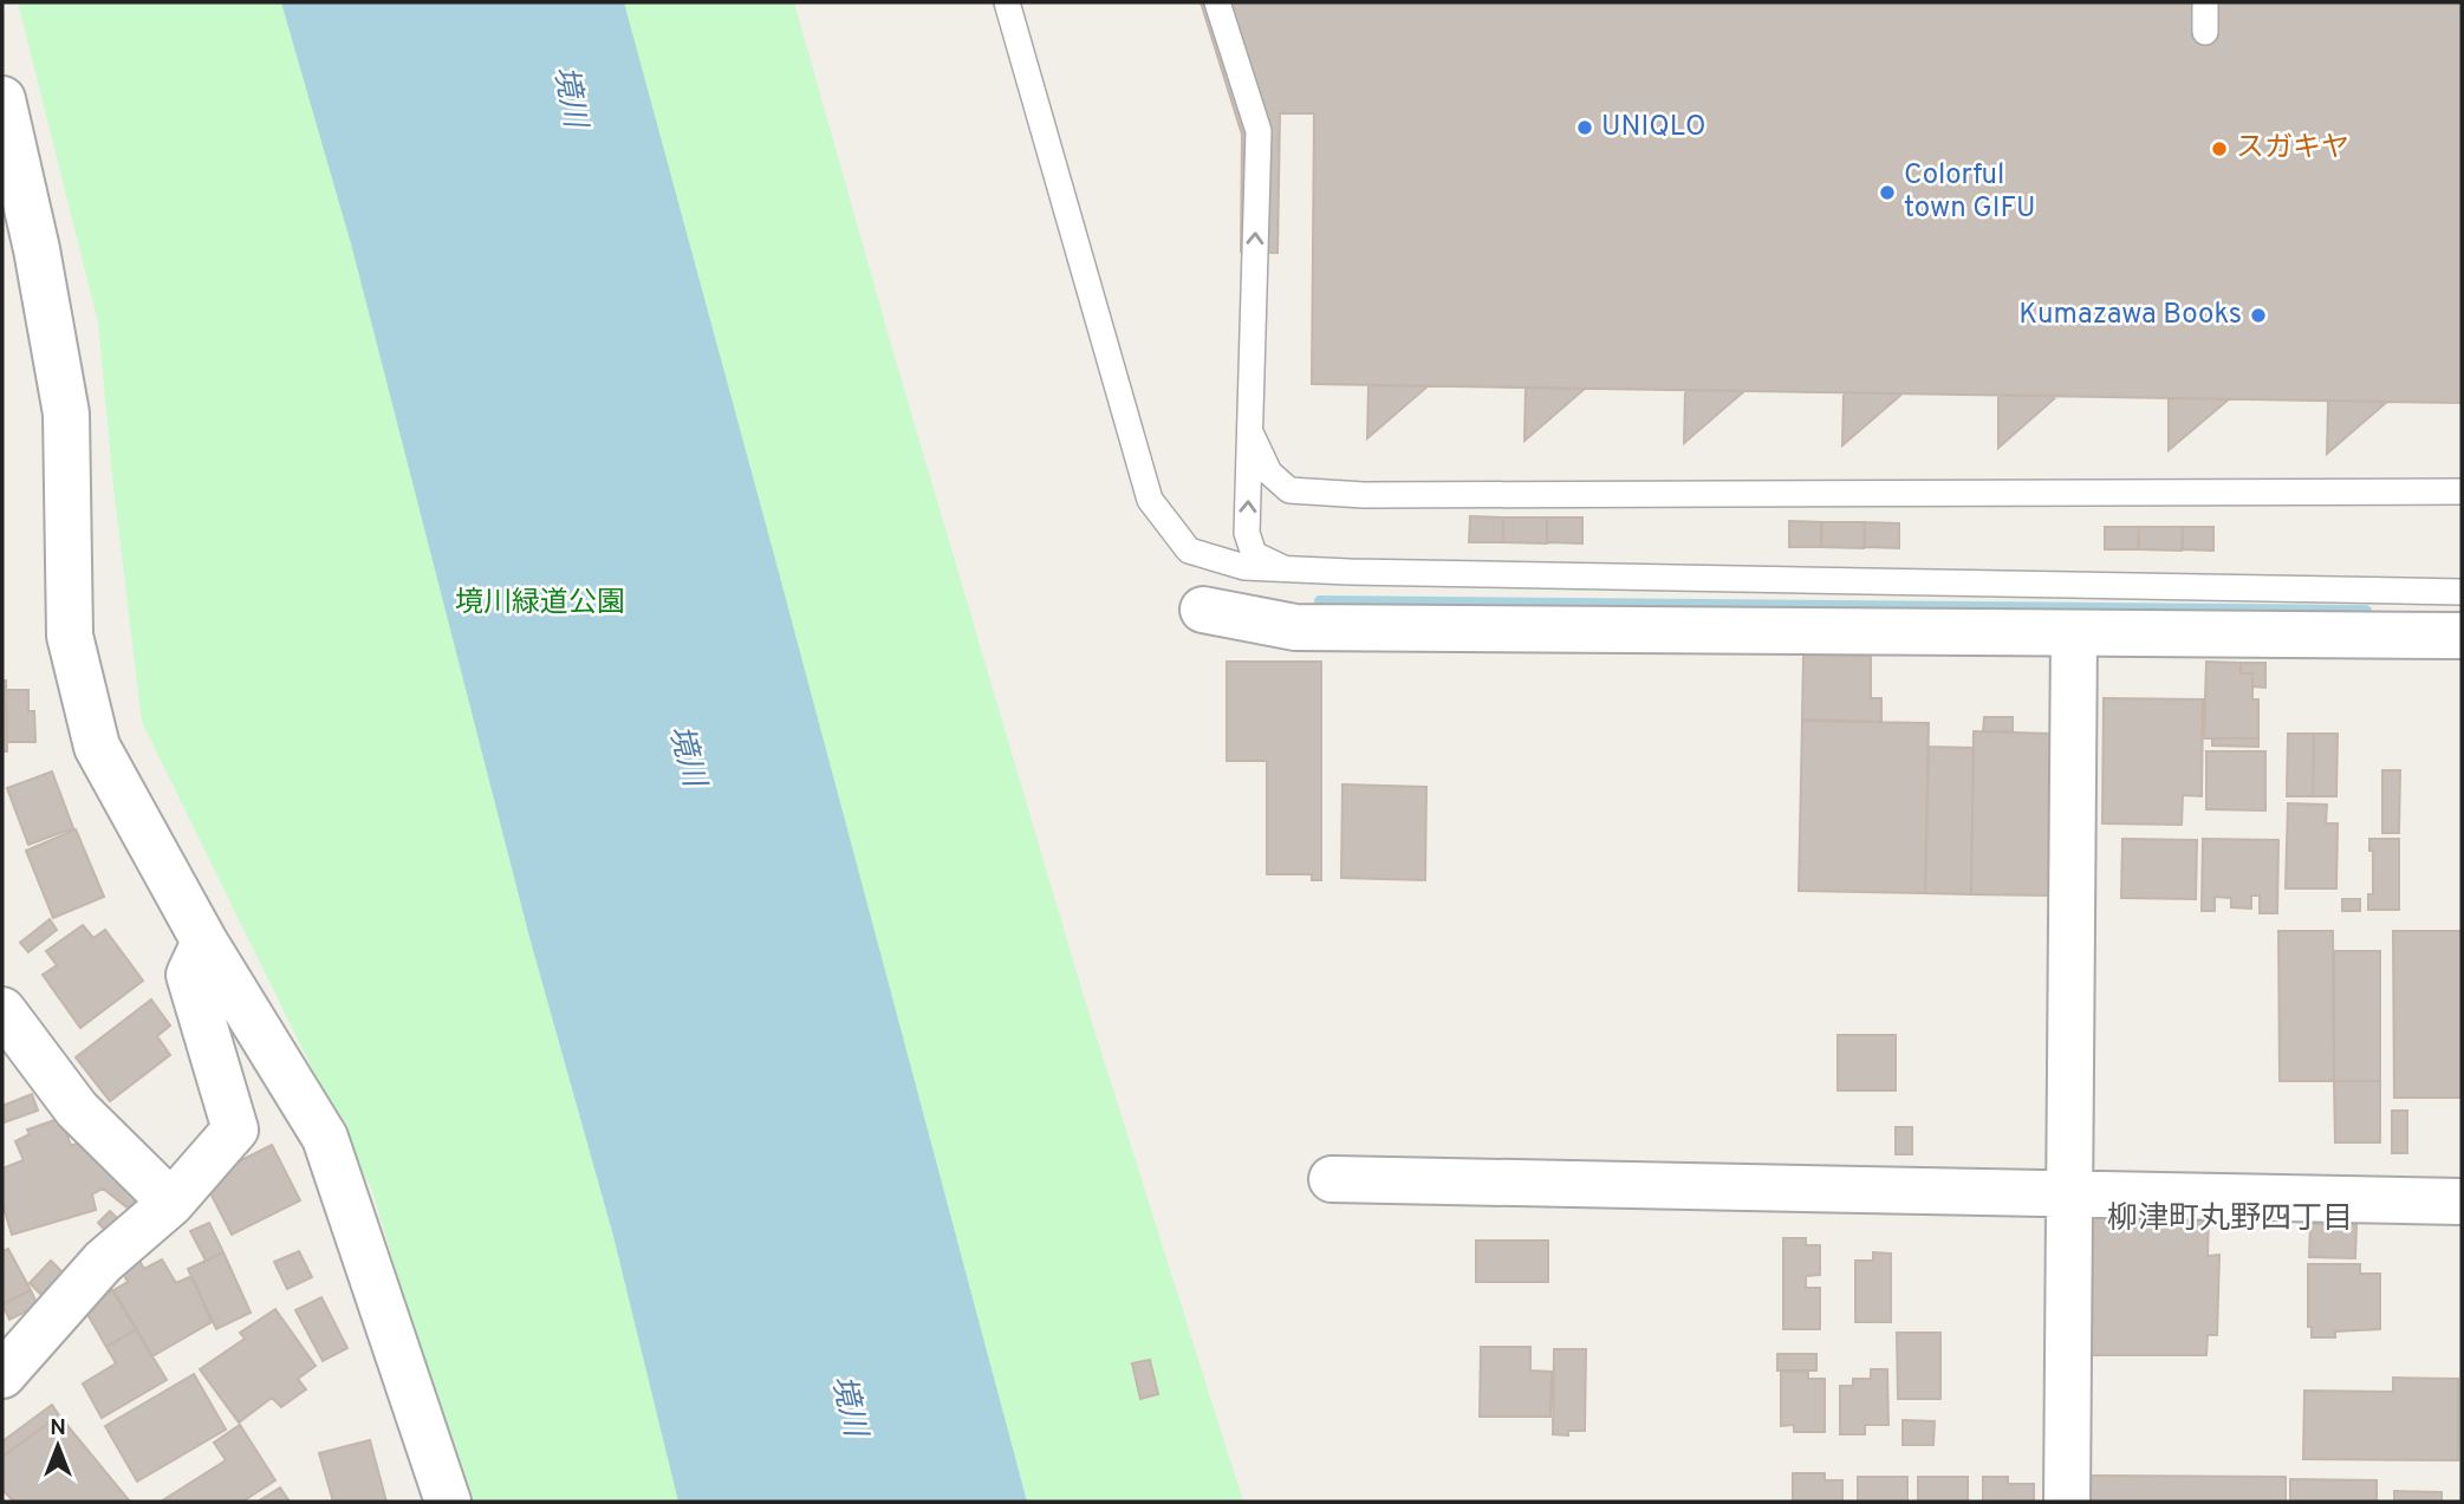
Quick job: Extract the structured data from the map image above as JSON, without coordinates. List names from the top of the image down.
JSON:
{
  "districts": ["柳津町丸野四丁目"],
  "water": ["境川"],
  "parks": ["境川緑道公園"],
  "places": [
    "UNIQLO",
    "スガキヤ",
    "Colorful town GIFU",
    "Kumazawa Books"
  ],
  "north": "top"
}
